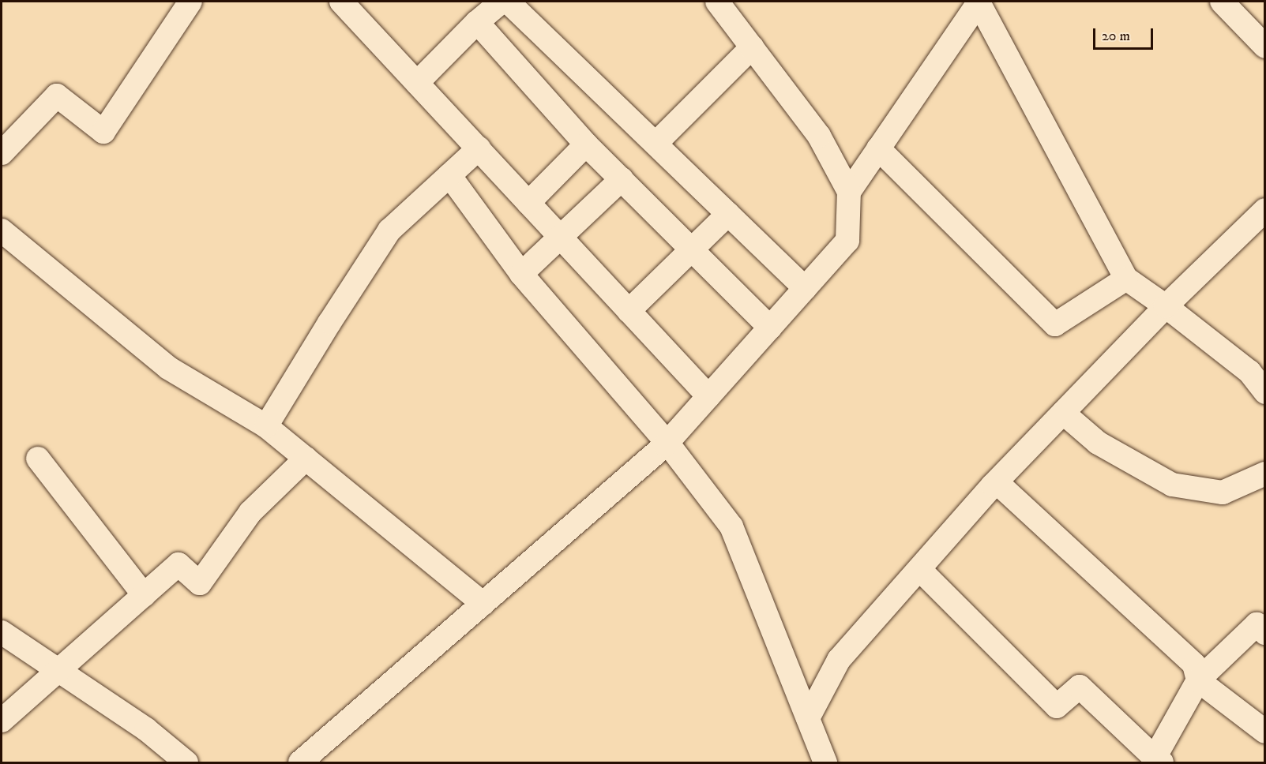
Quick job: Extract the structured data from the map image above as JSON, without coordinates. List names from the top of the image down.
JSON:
{
  "scale_bar": "20 m"
}
